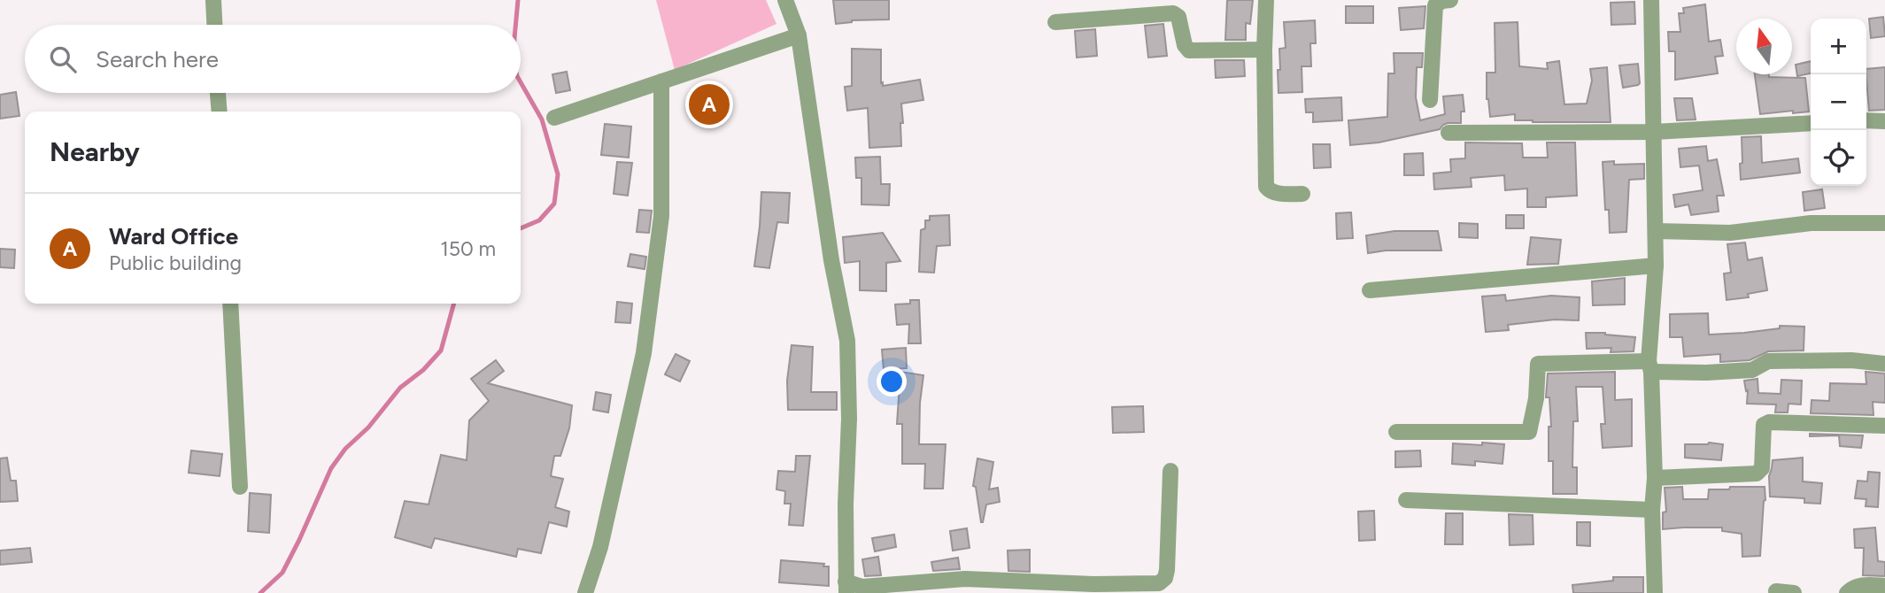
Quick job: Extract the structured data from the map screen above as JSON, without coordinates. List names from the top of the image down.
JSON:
{
  "north": "top",
  "page": {
    "map_buttons": ["+", "−"],
    "search": "Search here",
    "pins": "A",
    "heading": "Nearby",
    "list": [
      {
        "mark": "A",
        "name": "Ward Office",
        "note": "Public building",
        "value": "150 m"
      }
    ]
  }
}
